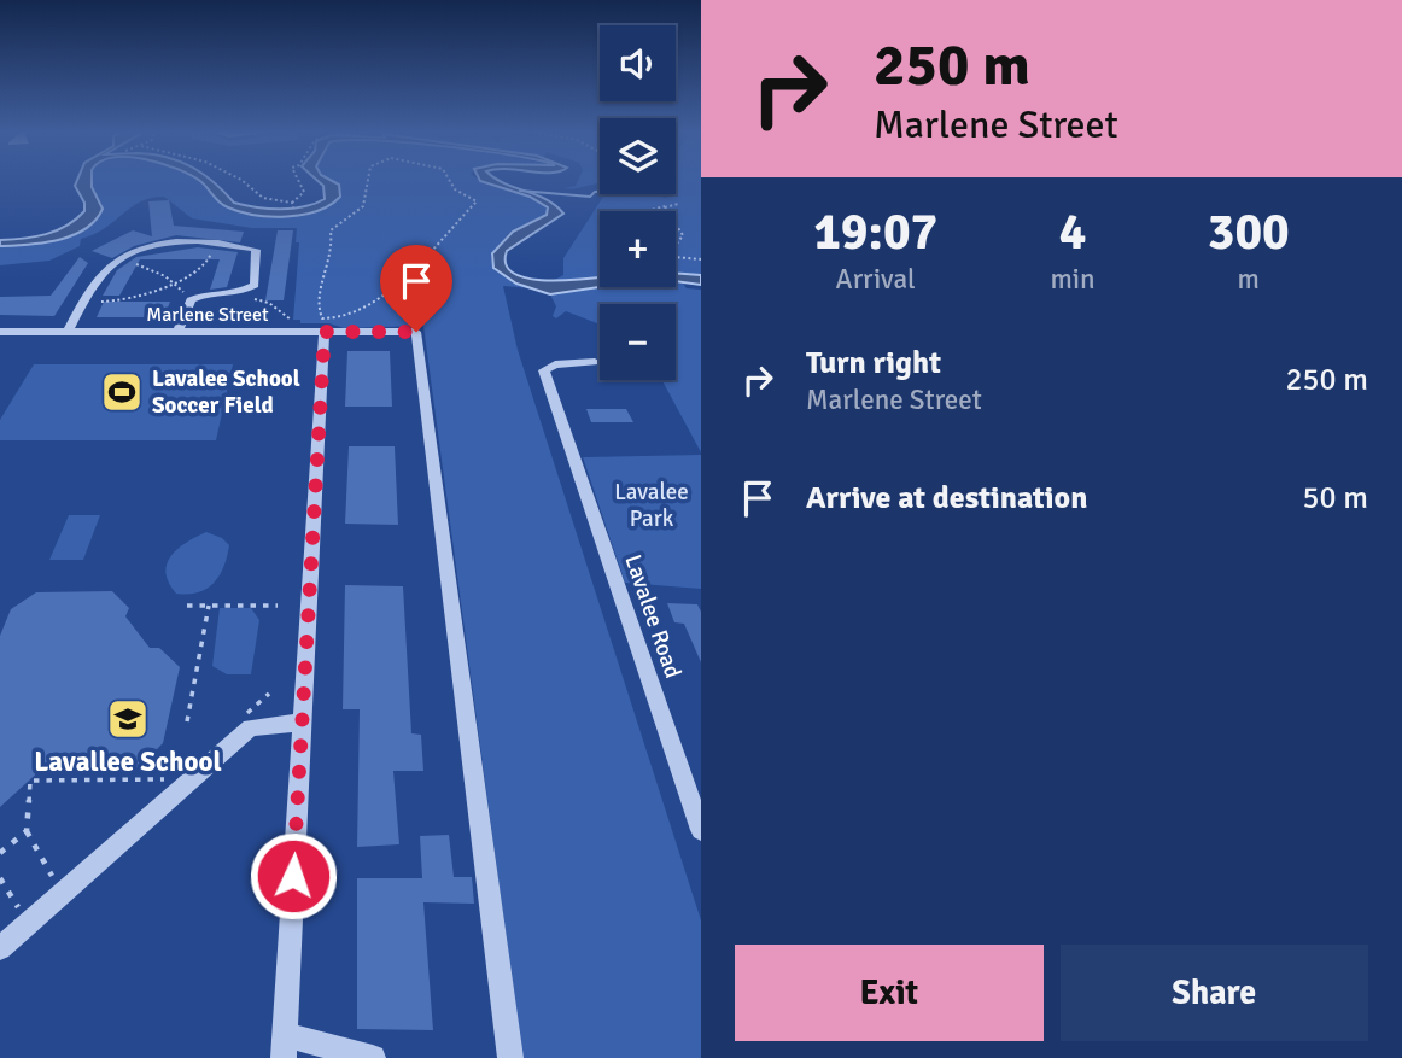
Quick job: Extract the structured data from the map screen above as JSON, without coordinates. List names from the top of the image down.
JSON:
{
  "streets": {
    "street": ["Marlene Street", "Lavalee Road"]
  },
  "parks": ["Lavalee Park"],
  "places": {
    "sports": ["Lavalee School Soccer Field"],
    "school or university": ["Lavallee School"]
  },
  "page": {
    "turn": ["250 m", "Marlene Street"],
    "map_buttons": ["+", "−"],
    "eta": [
      "19:07",
      "Arrival",
      "4",
      "min",
      "300",
      "m"
    ],
    "list": [
      {
        "name": "Turn right",
        "note": "Marlene Street",
        "value": "250 m"
      },
      {
        "name": "Arrive at destination",
        "value": "50 m"
      }
    ],
    "buttons": ["Exit", "Share"]
  }
}
